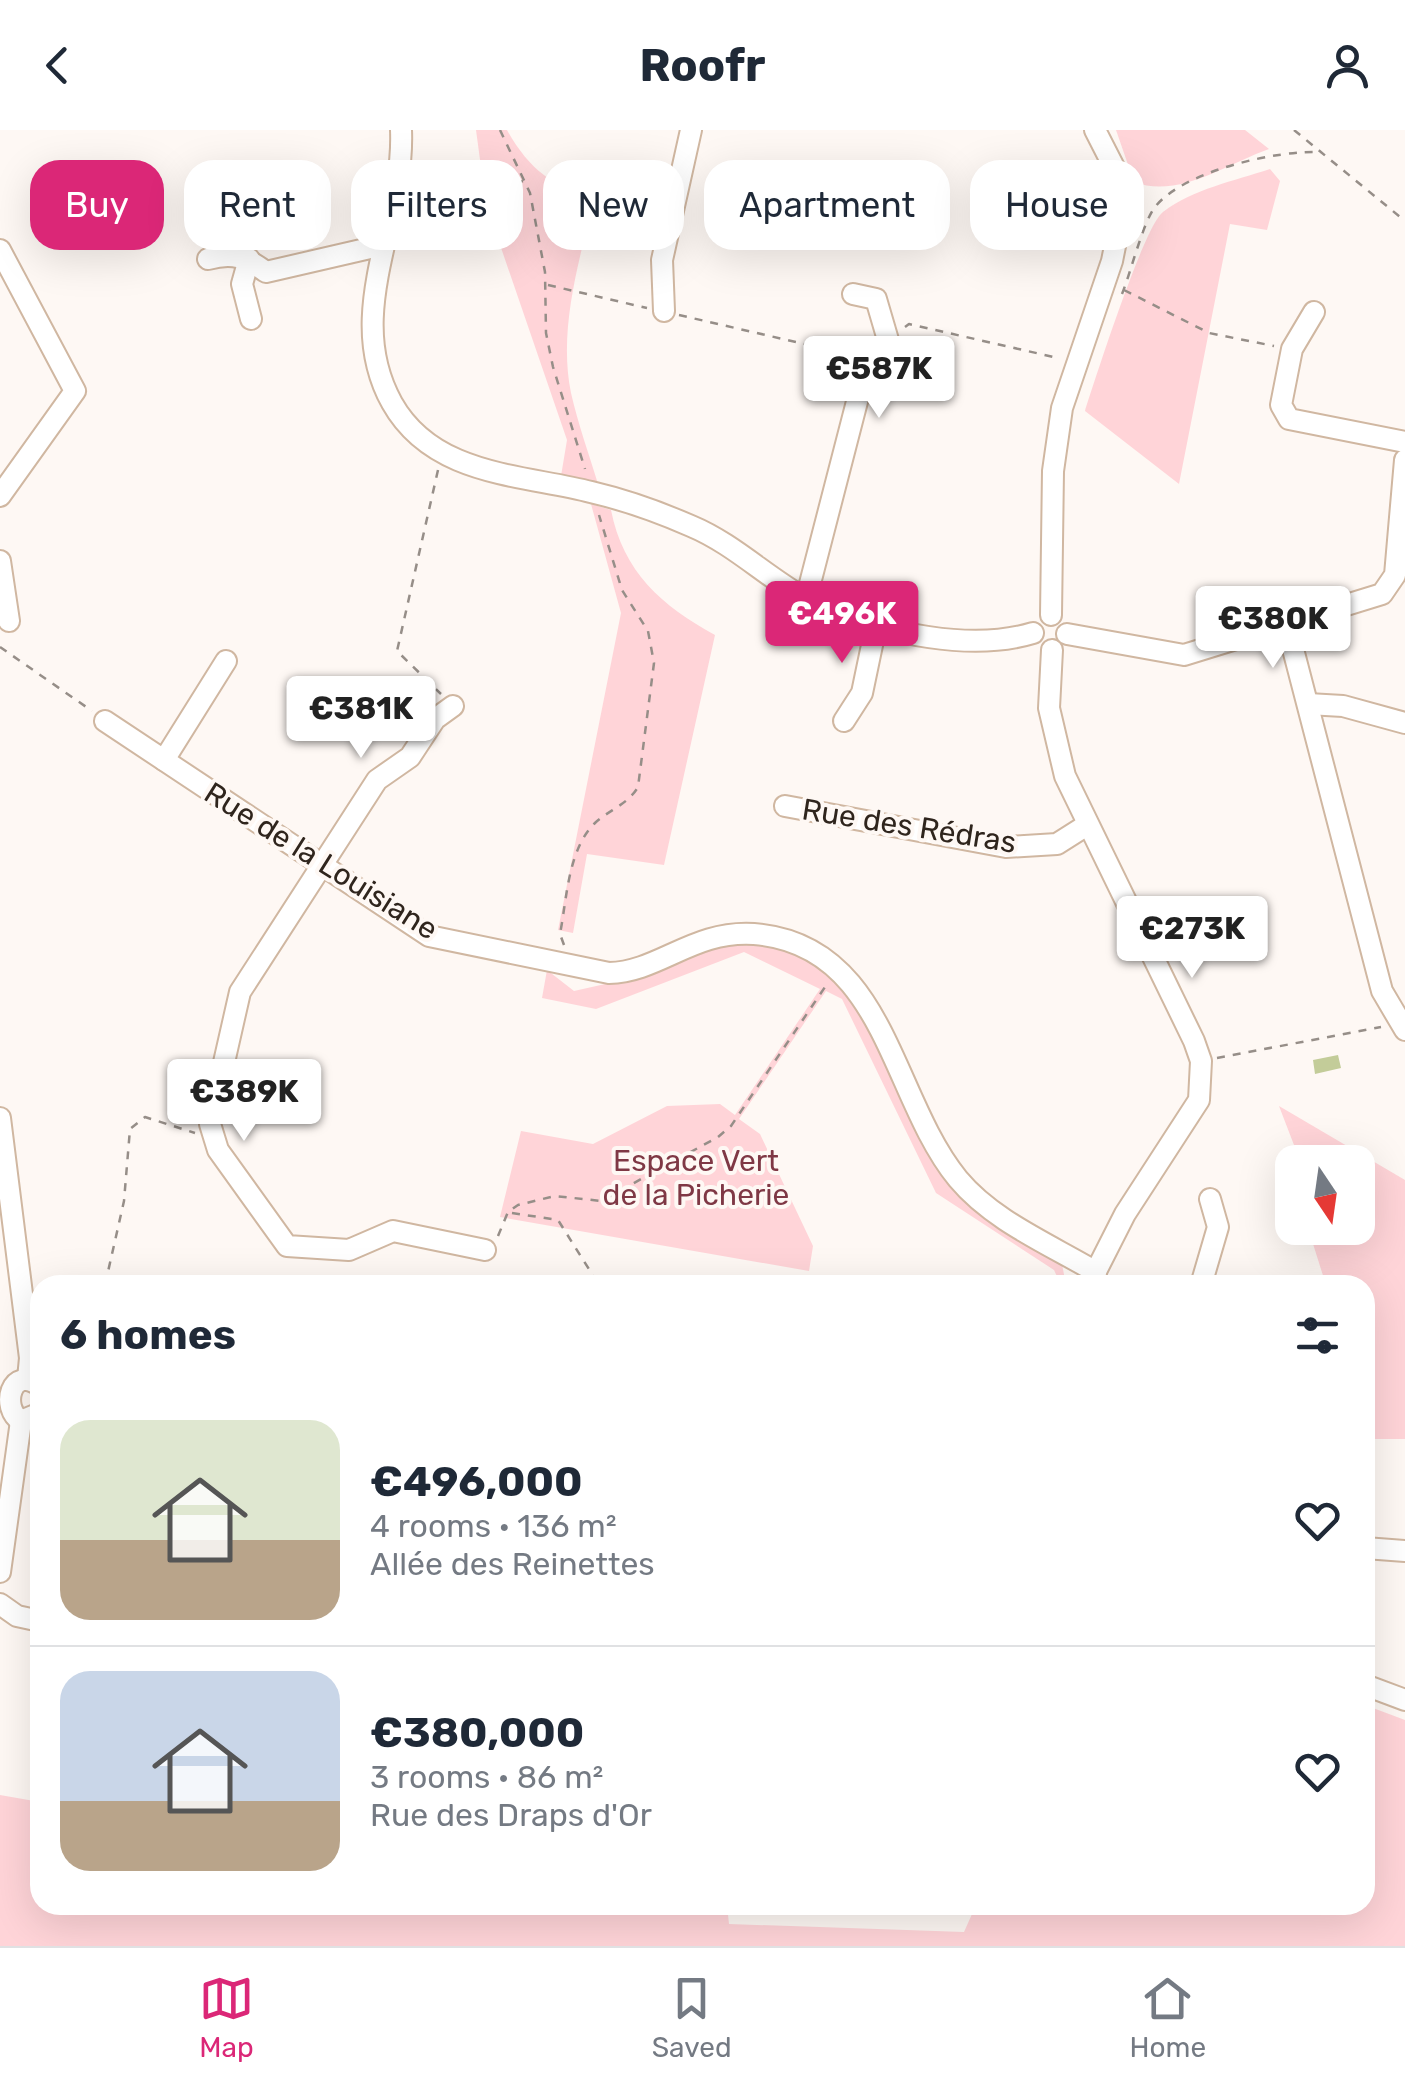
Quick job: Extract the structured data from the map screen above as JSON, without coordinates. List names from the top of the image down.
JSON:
{
  "streets": {
    "street": ["Rue des Rédras", "Rue de la Louisiane"]
  },
  "parks": ["Espace Vert de la Picherie"],
  "north": "bottom",
  "page": {
    "header": "Roofr",
    "chip": [
      "Buy",
      "Rent",
      "Filters",
      "New",
      "Apartment",
      "House"
    ],
    "price": [
      "€587K",
      "€496K",
      "€380K",
      "€381K",
      "€273K",
      "€389K"
    ],
    "heading": "6 homes",
    "list": [
      {
        "name": "€496,000",
        "note": "4 rooms · 136 m² · Allée des Reinettes"
      },
      {
        "name": "€380,000",
        "note": "3 rooms · 86 m² · Rue des Draps d'Or"
      }
    ],
    "tabs": ["Map", "Saved", "Home"]
  }
}
